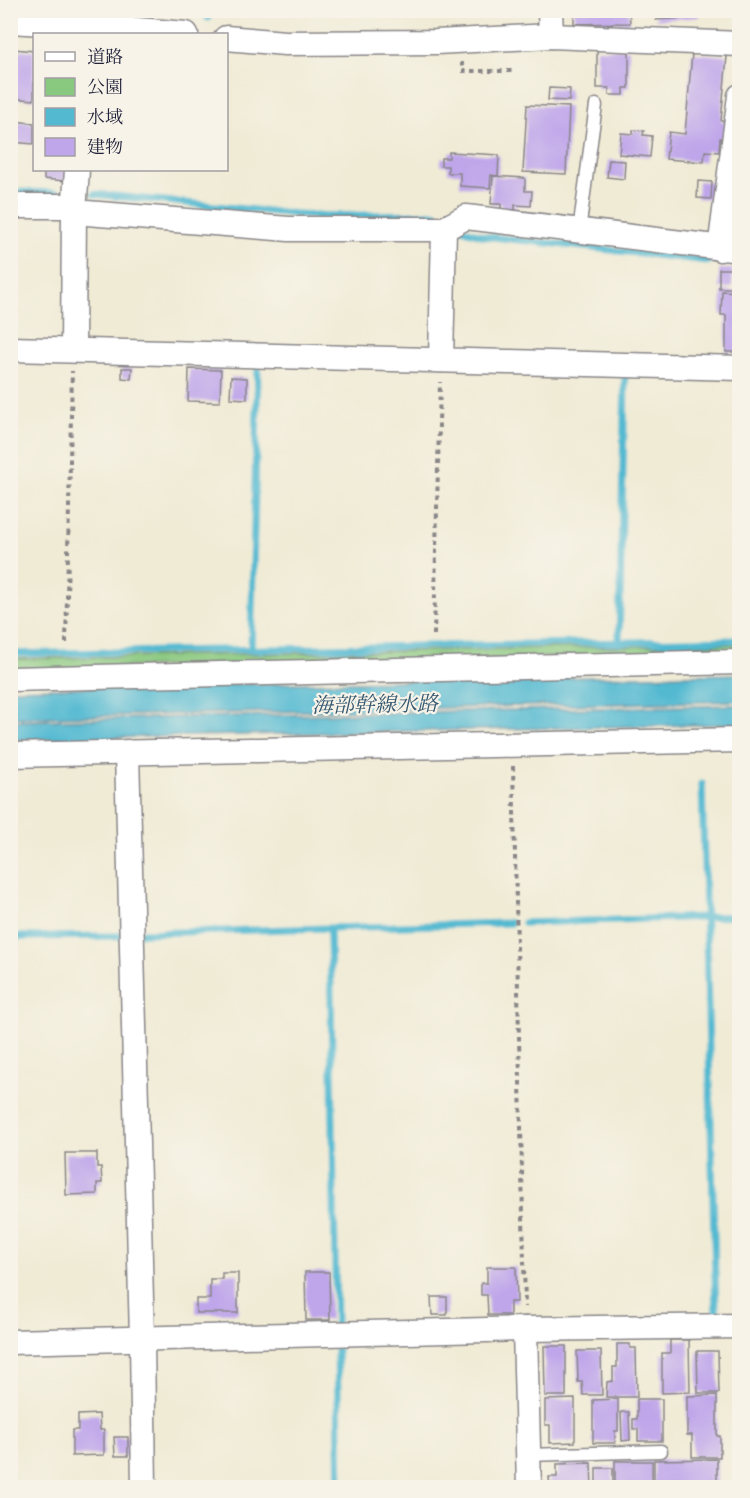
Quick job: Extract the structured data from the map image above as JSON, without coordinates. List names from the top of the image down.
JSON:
{
  "water": ["海部幹線水路"],
  "legend": [
    "道路",
    "公園",
    "水域",
    "建物"
  ]
}
